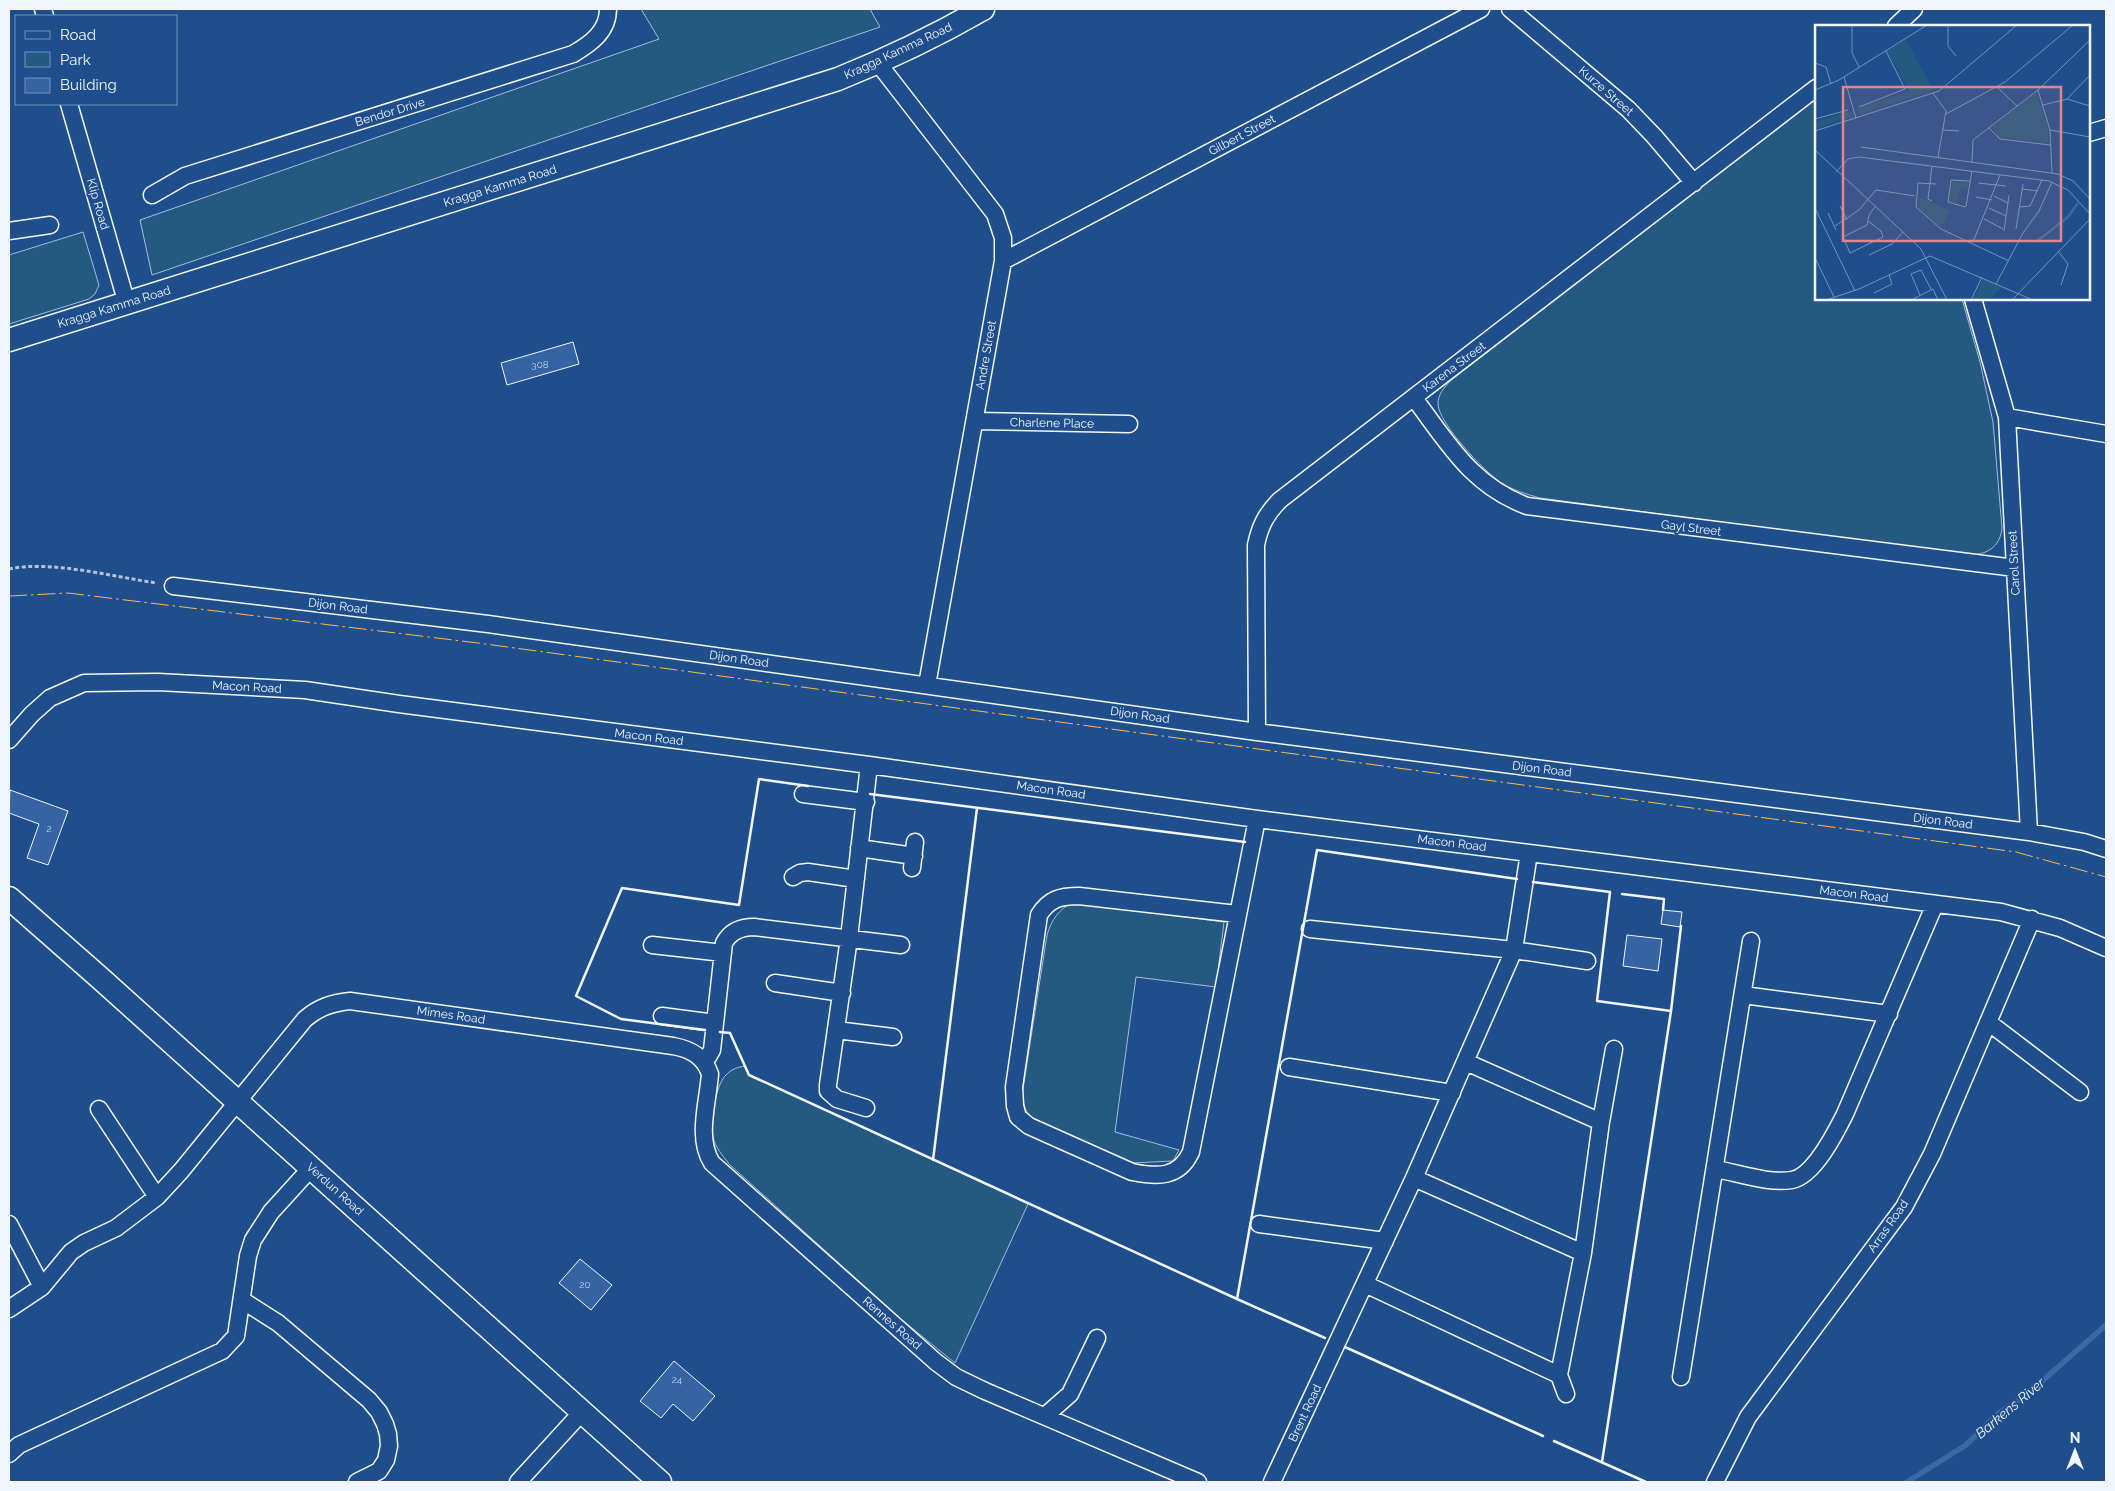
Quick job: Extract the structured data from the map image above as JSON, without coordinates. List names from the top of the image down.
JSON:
{
  "streets": {
    "main road": ["Kragga Kamma Road", "Verdun Road"],
    "street": [
      "Kurze Street",
      "Bendor Drive",
      "Gilbert Street",
      "Klip Road",
      "Andre Street",
      "Karena Street",
      "Charlene Place",
      "Gayl Street",
      "Carol Street",
      "Dijon Road",
      "Macon Road",
      "Mimes Road",
      "Arras Road",
      "Rennes Road",
      "Brent Road"
    ]
  },
  "crossings": [
    ["Kragga Kamma Road", "Klip Road"],
    ["Kragga Kamma Road", "Andre Street"],
    ["Kurze Street", "Karena Street"],
    ["Gilbert Street", "Andre Street"],
    ["Andre Street", "Charlene Place"],
    ["Andre Street", "Dijon Road"],
    ["Karena Street", "Gayl Street"],
    ["Karena Street", "Dijon Road"],
    ["Gayl Street", "Carol Street"],
    ["Carol Street", "Dijon Road"],
    ["Macon Road", "Arras Road"],
    ["Macon Road", "Brent Road"],
    ["Mimes Road", "Verdun Road"],
    ["Mimes Road", "Rennes Road"]
  ],
  "water": ["Barkens River"],
  "house_numbers": [
    "308",
    "2",
    "20",
    "24"
  ],
  "legend": ["Road", "Park", "Building"],
  "north": "top"
}
